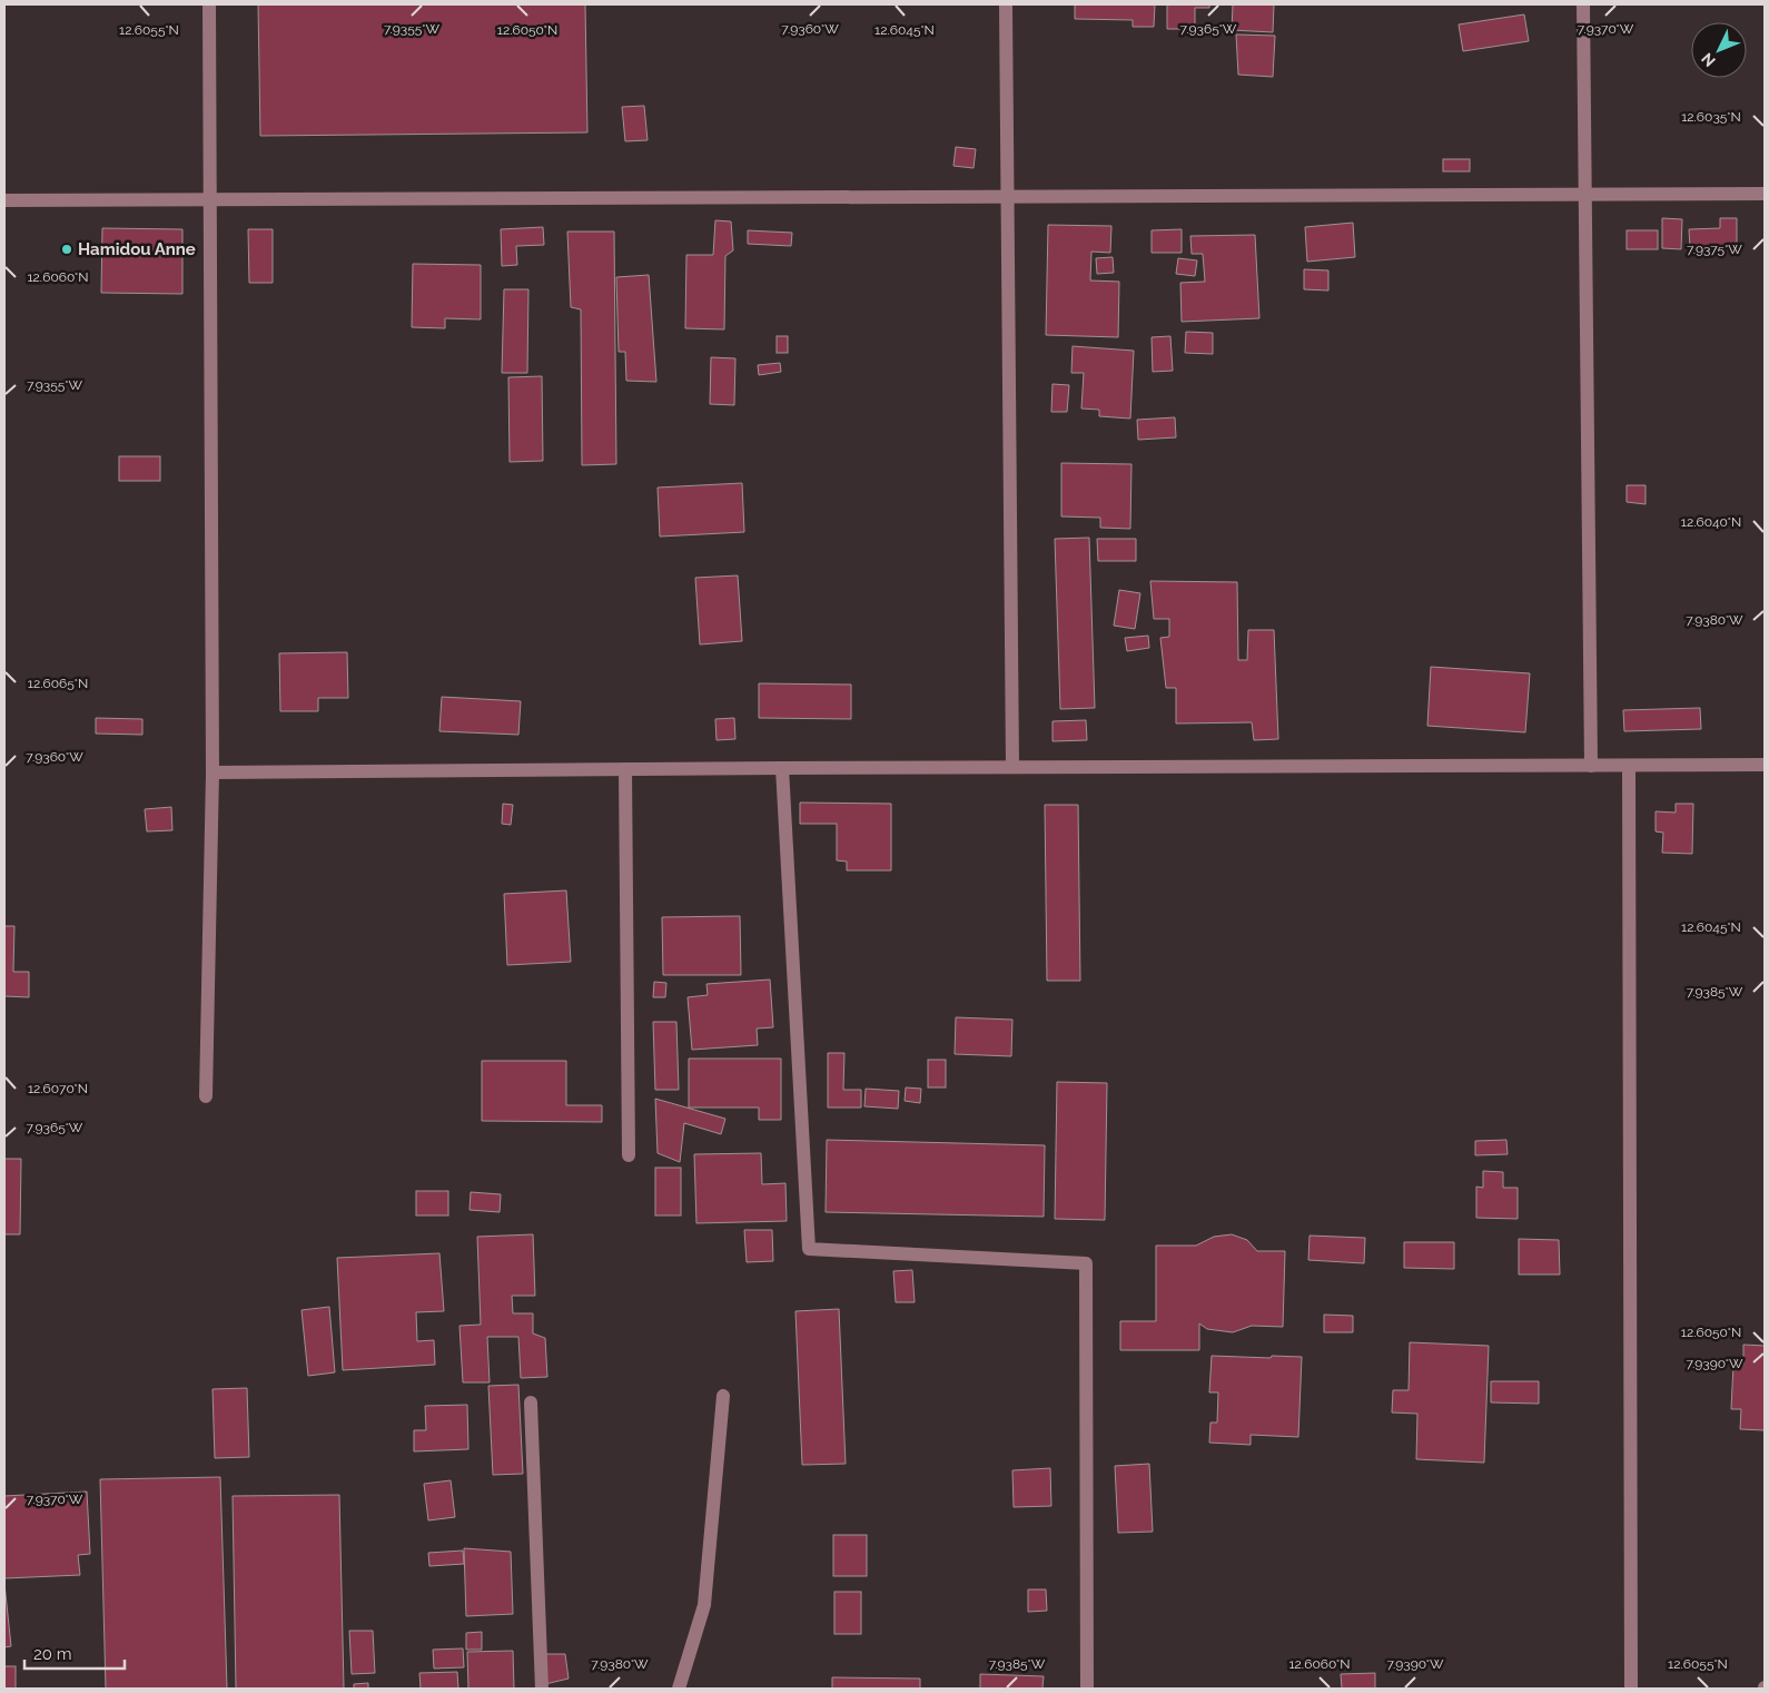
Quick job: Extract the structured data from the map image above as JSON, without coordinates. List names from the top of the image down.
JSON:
{
  "places": ["Hamidou Anne"],
  "scale_bar": "20 m",
  "north": "bottom left",
  "coordinates": [
    "7.9355°W",
    "7.9360°W",
    "7.9365°W",
    "7.9370°W",
    "12.6050°N",
    "12.6055°N",
    "12.6045°N",
    "12.6035°N",
    "7.9375°W",
    "12.6060°N",
    "12.6040°N",
    "7.9380°W",
    "12.6065°N",
    "7.9385°W",
    "12.6070°N",
    "7.9390°W"
  ]
}
